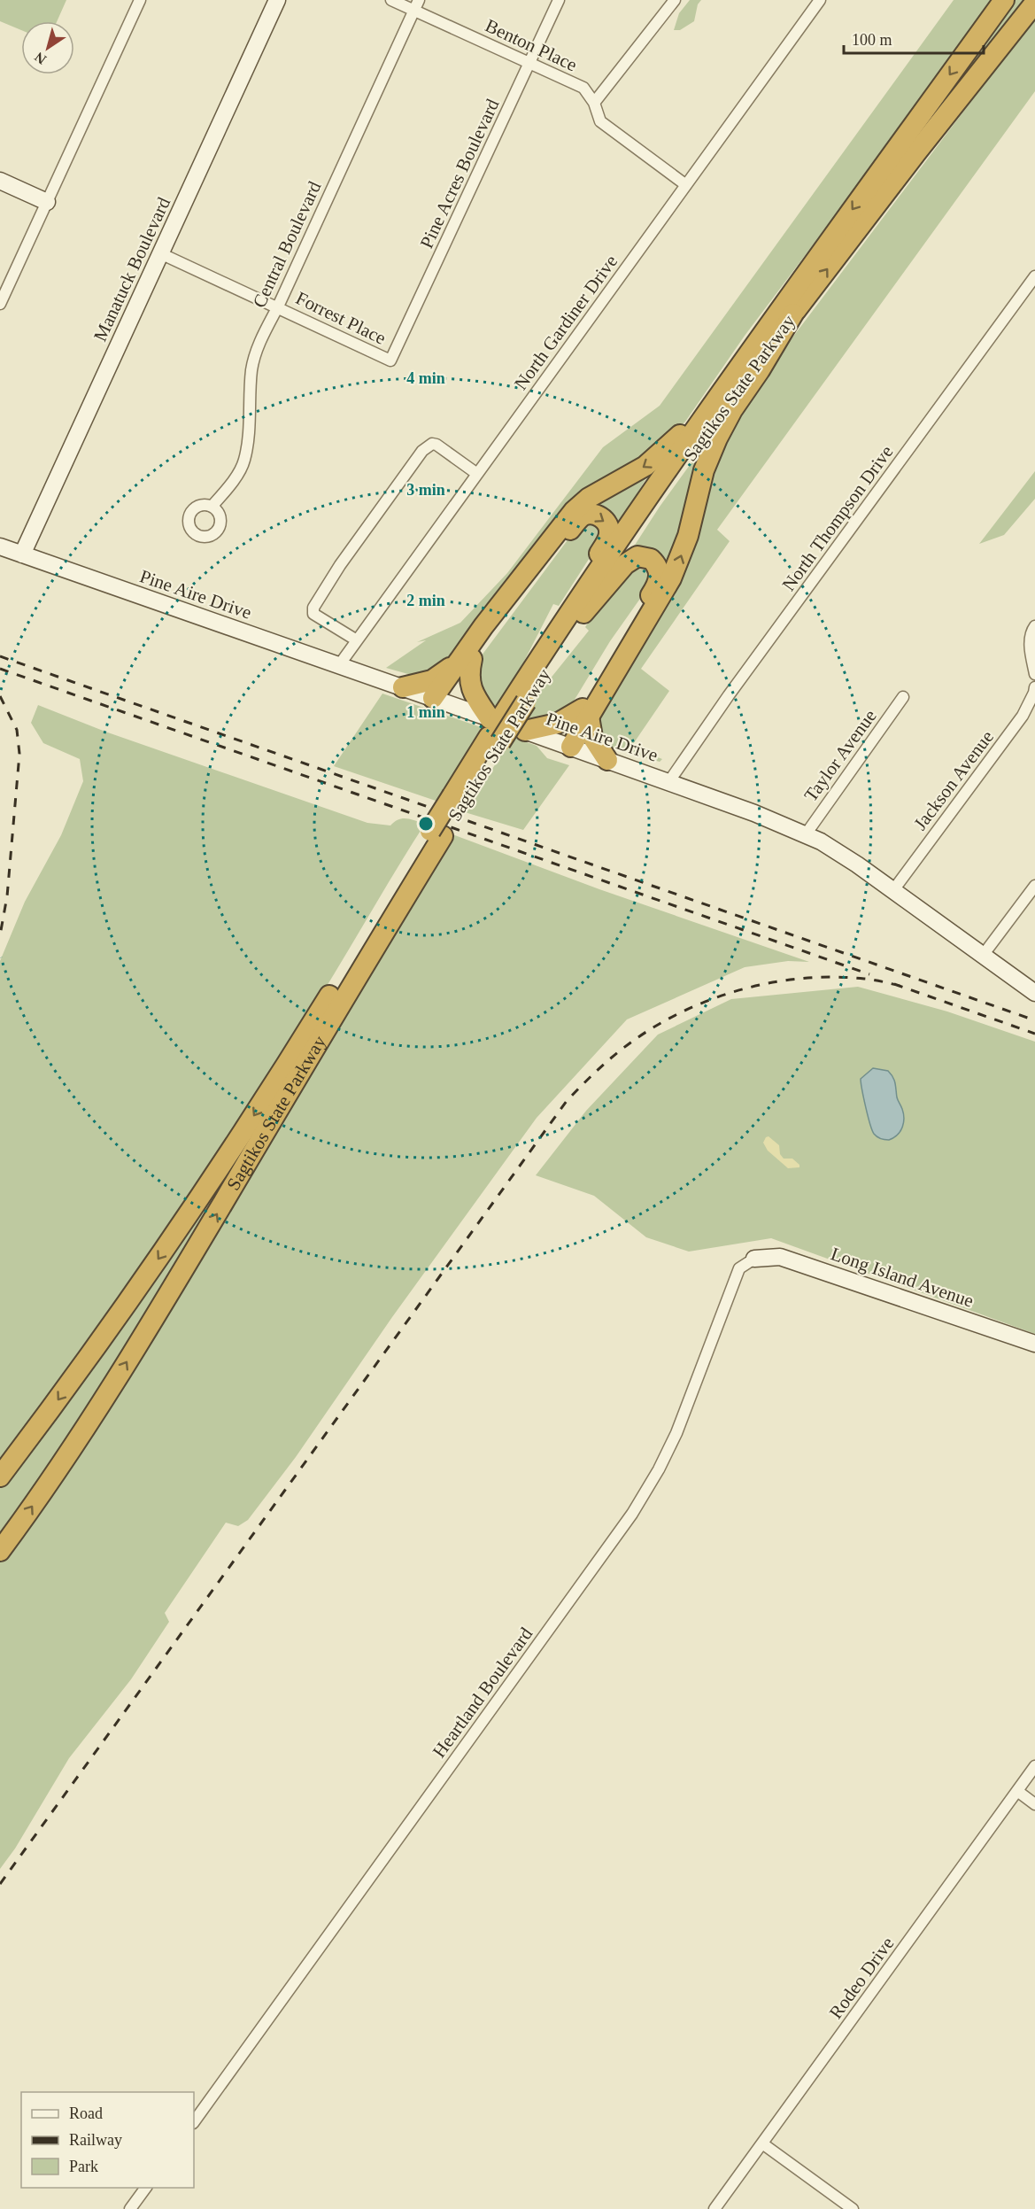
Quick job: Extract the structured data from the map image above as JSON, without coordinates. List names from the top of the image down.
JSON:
{
  "streets": {
    "highway": ["Sagtikos State Parkway"],
    "street": [
      "Benton Place",
      "Pine Acres Boulevard",
      "Central Boulevard",
      "Manatuck Boulevard",
      "Forrest Place",
      "North Gardiner Drive",
      "North Thompson Drive",
      "Pine Aire Drive",
      "Taylor Avenue",
      "Jackson Avenue",
      "Long Island Avenue",
      "Heartland Boulevard",
      "Rodeo Drive"
    ]
  },
  "crossings": [
    ["Benton Place", "Pine Acres Boulevard"],
    ["Benton Place", "Central Boulevard"],
    ["Benton Place", "North Gardiner Drive"],
    ["Pine Acres Boulevard", "Forrest Place"],
    ["Central Boulevard", "Forrest Place"],
    ["Manatuck Boulevard", "Forrest Place"],
    ["Manatuck Boulevard", "Pine Aire Drive"],
    ["North Gardiner Drive", "Pine Aire Drive"],
    ["Sagtikos State Parkway", "Pine Aire Drive"],
    ["North Thompson Drive", "Pine Aire Drive"],
    ["Pine Aire Drive", "Taylor Avenue"],
    ["Pine Aire Drive", "Jackson Avenue"],
    ["Long Island Avenue", "Heartland Boulevard"]
  ],
  "legend": ["Road", "Railway", "Park"],
  "scale_bar": "100 m",
  "north": "bottom left",
  "rings": [
    "4 min",
    "3 min",
    "2 min",
    "1 min"
  ]
}
